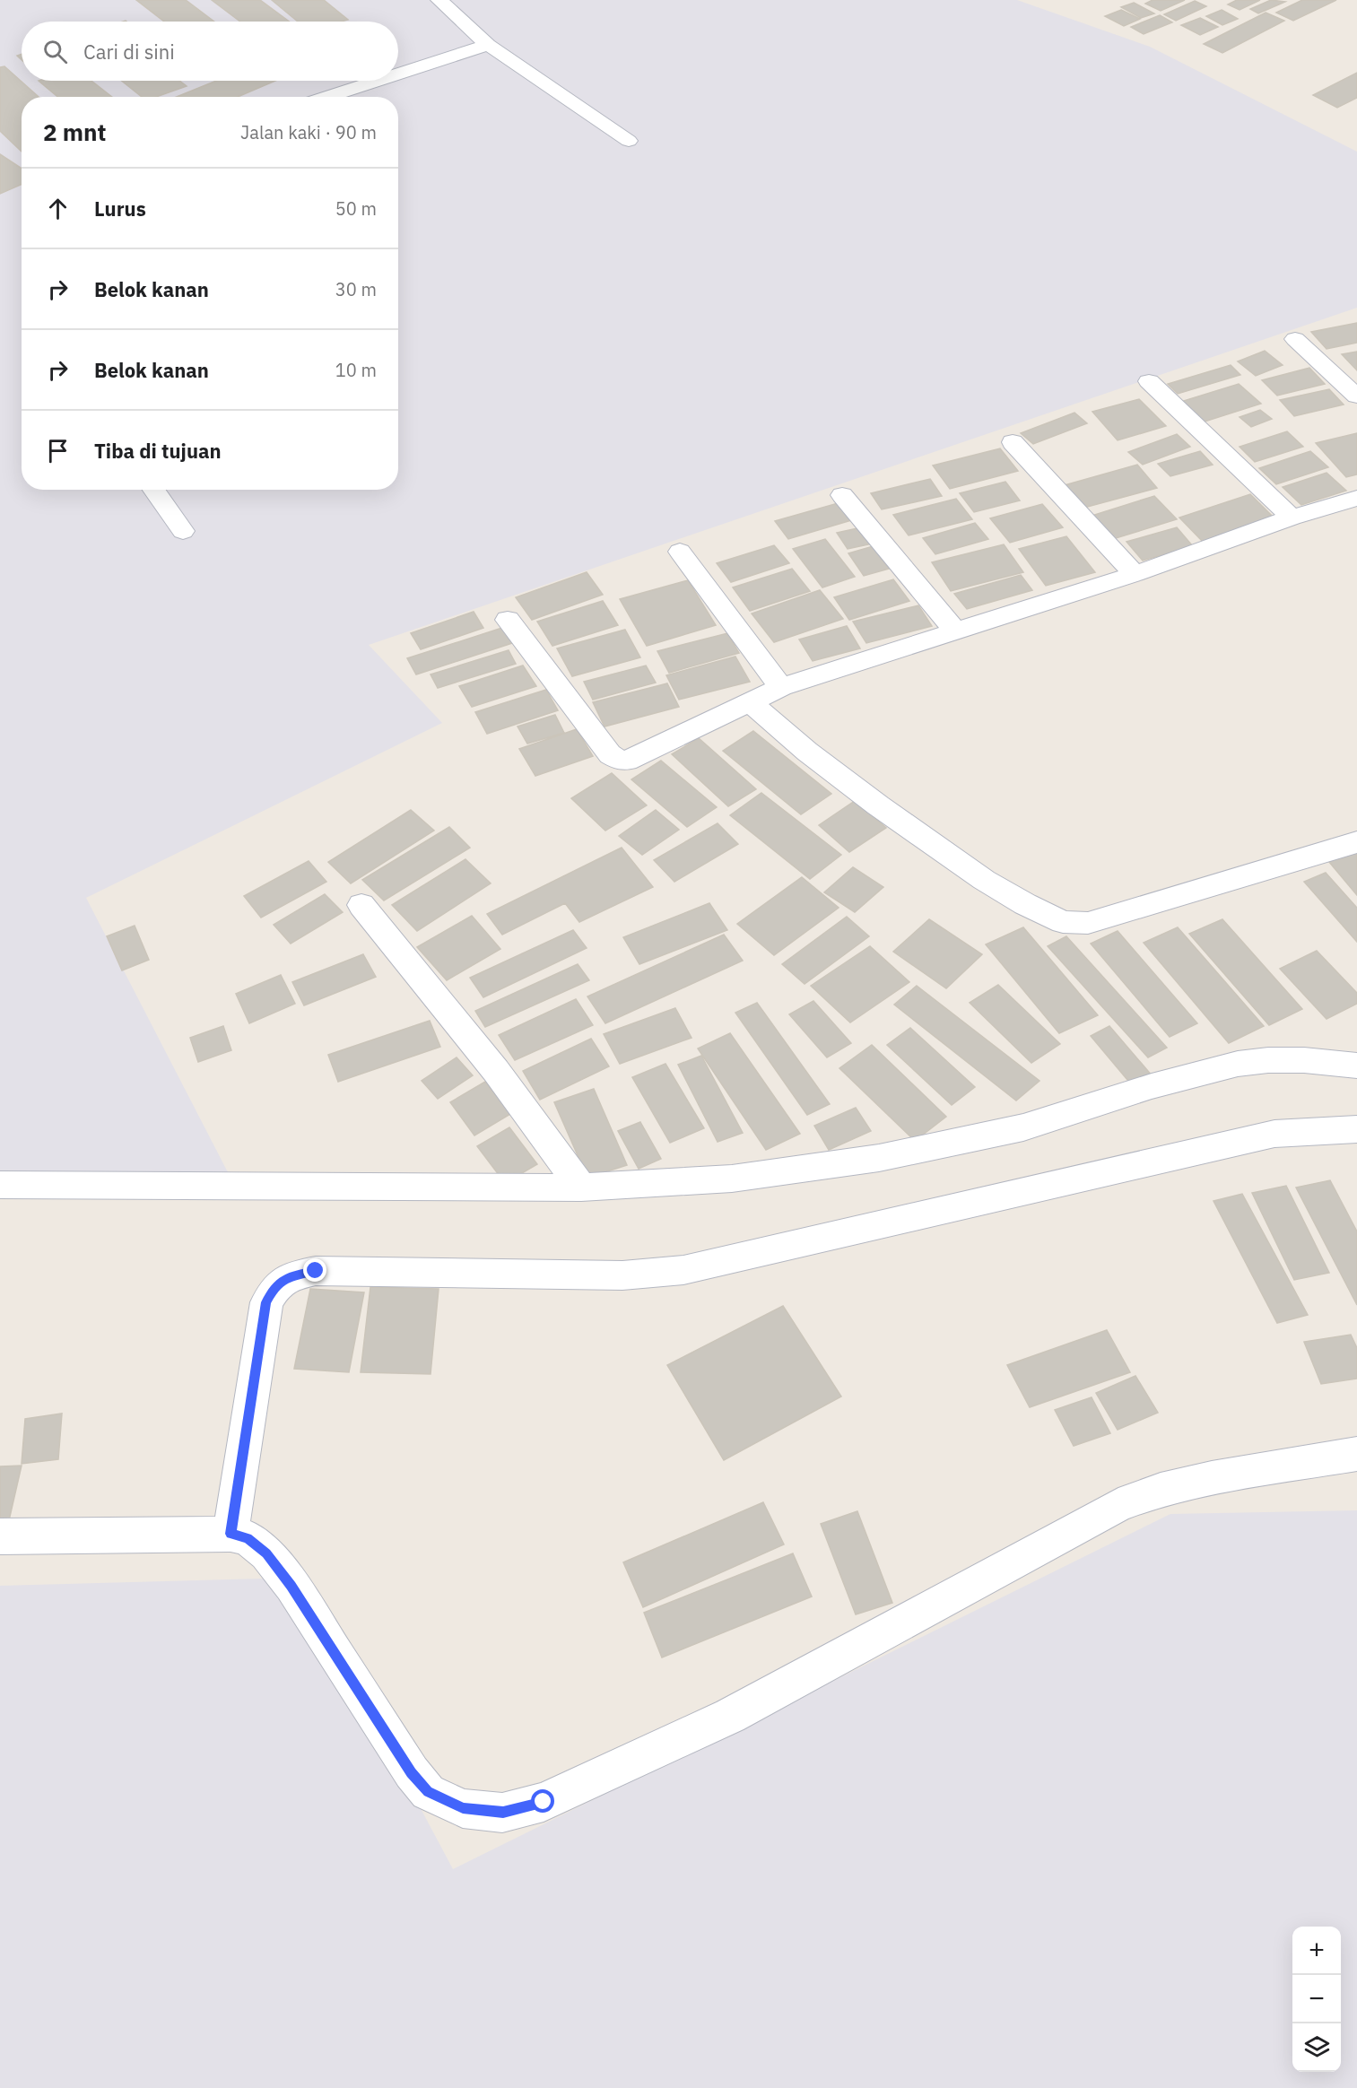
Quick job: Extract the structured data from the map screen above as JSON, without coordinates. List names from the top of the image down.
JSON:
{
  "page": {
    "search": "Cari di sini",
    "heading": ["2 mnt", "Jalan kaki · 90 m"],
    "list": [
      ["Lurus", "50 m"],
      ["Belok kanan", "30 m"],
      ["Belok kanan", "10 m"],
      "Tiba di tujuan"
    ],
    "map_buttons": ["+", "−"]
  }
}
